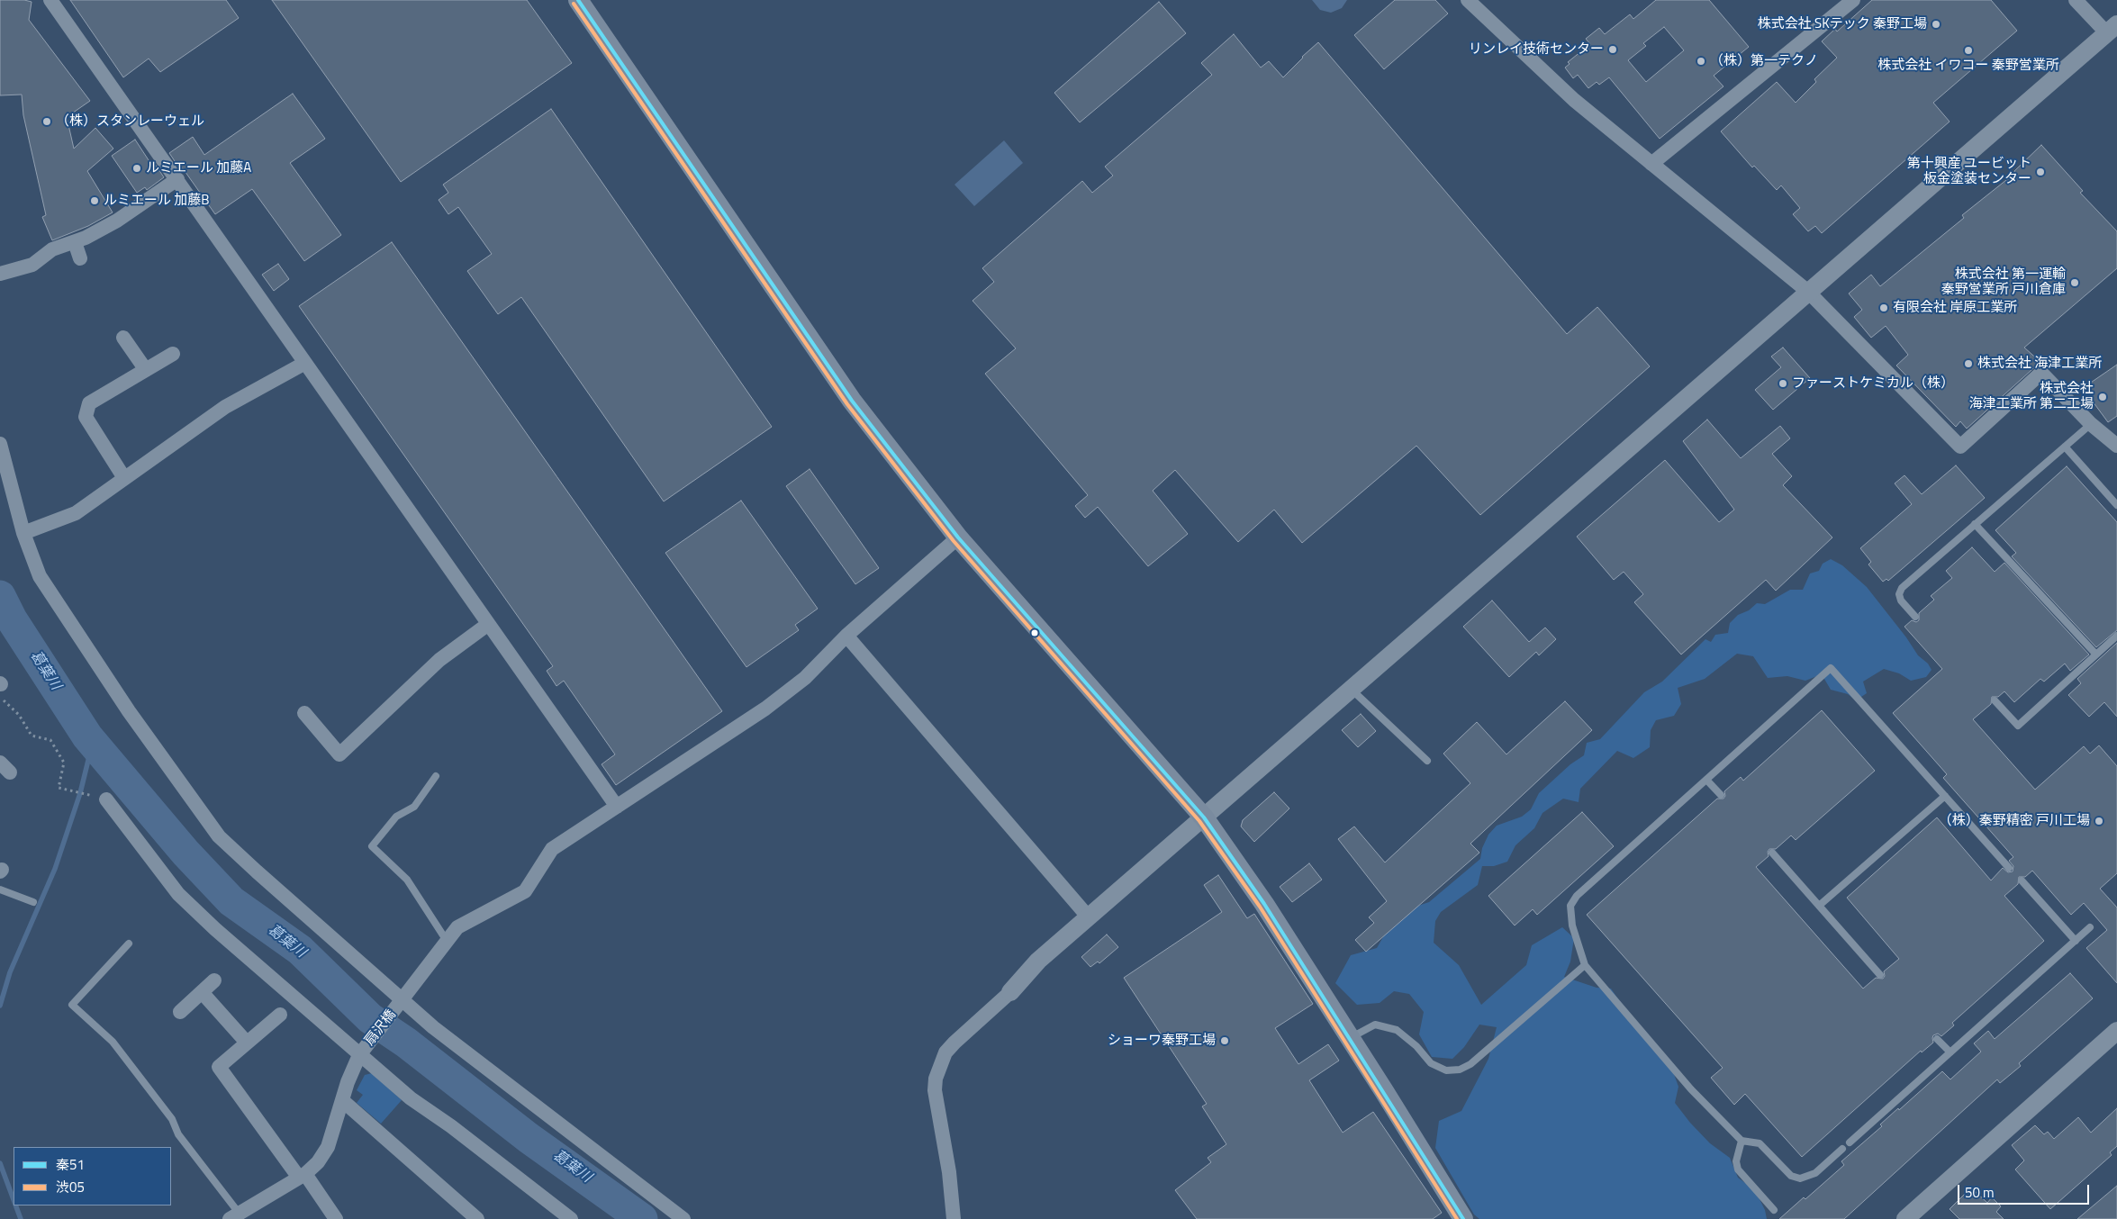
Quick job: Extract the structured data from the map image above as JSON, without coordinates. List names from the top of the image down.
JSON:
{
  "streets": {
    "street": ["扇沢橋"]
  },
  "water": ["葛葉川"],
  "places": [
    "株式会社 SKテック 秦野工場",
    "リンレイ技術センター",
    "株式会社 イワコー 秦野営業所",
    "（株）第一テクノ",
    "（株）スタンレーウェル",
    "ルミエール 加藤A",
    "第十興産 ユービット 板金塗装センター",
    "ルミエール 加藤B",
    "株式会社 第一運輸 秦野営業所 戸川倉庫",
    "有限会社 岸原工業所",
    "株式会社 海津工業所",
    "ファーストケミカル（株）",
    "株式会社 海津工業所 第二工場",
    "（株）秦野精密 戸川工場",
    "ショーワ秦野工場"
  ],
  "lines": ["transit line 秦51", "transit line 渋05"],
  "legend": ["秦51", "渋05"],
  "scale_bar": "50 m"
}
